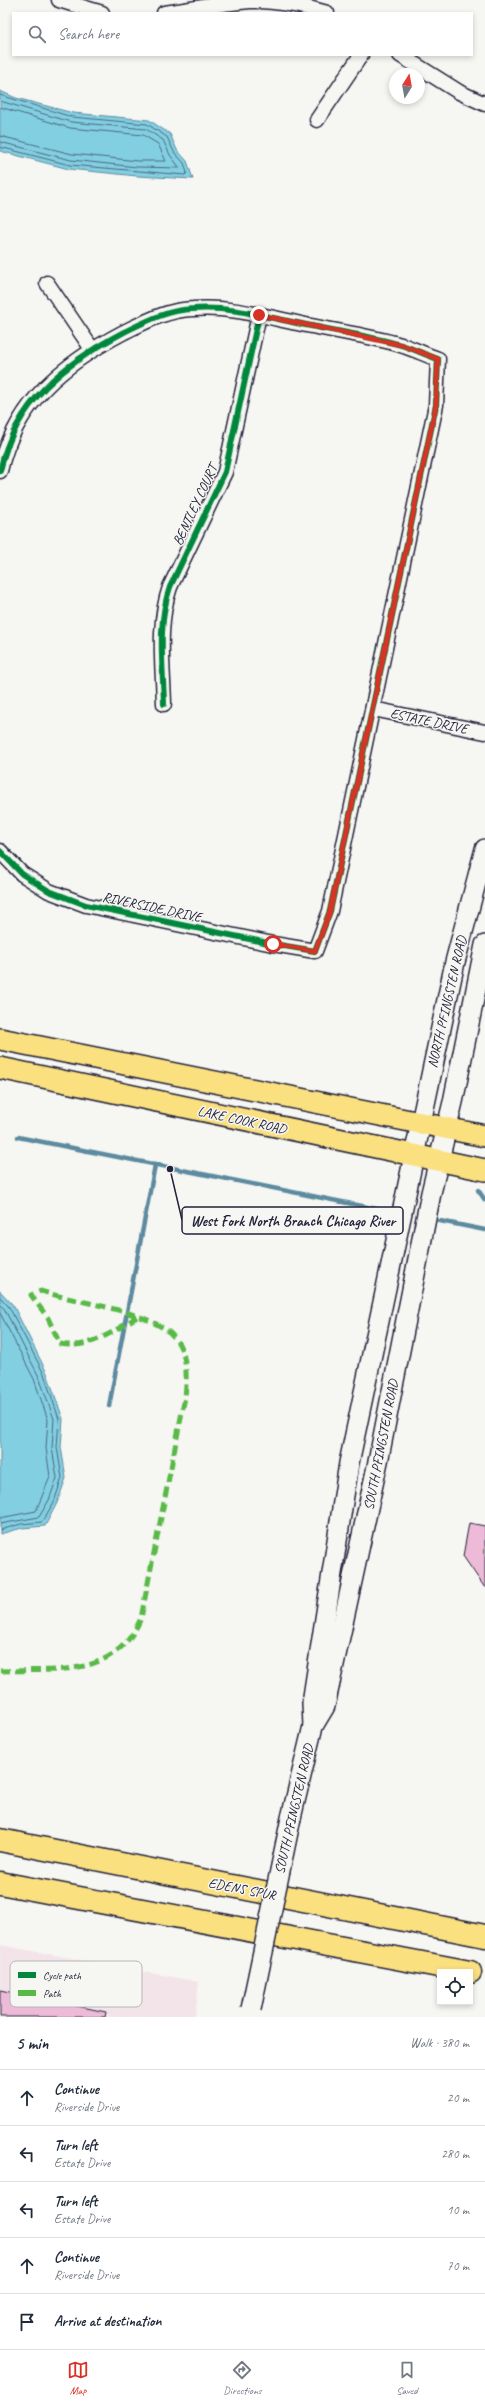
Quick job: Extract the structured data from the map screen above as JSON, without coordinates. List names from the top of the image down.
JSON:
{
  "streets": {
    "highway": ["EDENS SPUR"],
    "main road": ["NORTH PFINGSTEN ROAD", "LAKE COOK ROAD", "SOUTH PFINGSTEN ROAD"],
    "street": ["BENTLEY COURT", "ESTATE DRIVE", "RIVERSIDE DRIVE"]
  },
  "crossings": [
    ["BENTLEY COURT", "ESTATE DRIVE"],
    ["ESTATE DRIVE", "RIVERSIDE DRIVE"],
    ["NORTH PFINGSTEN ROAD", "LAKE COOK ROAD"],
    ["NORTH PFINGSTEN ROAD", "SOUTH PFINGSTEN ROAD"],
    ["LAKE COOK ROAD", "SOUTH PFINGSTEN ROAD"]
  ],
  "places": ["West Fork North Branch Chicago River"],
  "legend": ["Cycle path", "Path"],
  "north": "top",
  "page": {
    "search": "Search here",
    "heading": ["5 min", "Walk · 380 m"],
    "list": [
      ["Continue", "Riverside Drive", "20 m"],
      ["Turn left", "Estate Drive", "280 m"],
      ["Turn left", "Estate Drive", "10 m"],
      ["Continue", "Riverside Drive", "70 m"],
      "Arrive at destination"
    ],
    "nav": ["Map", "Directions", "Saved"]
  }
}
